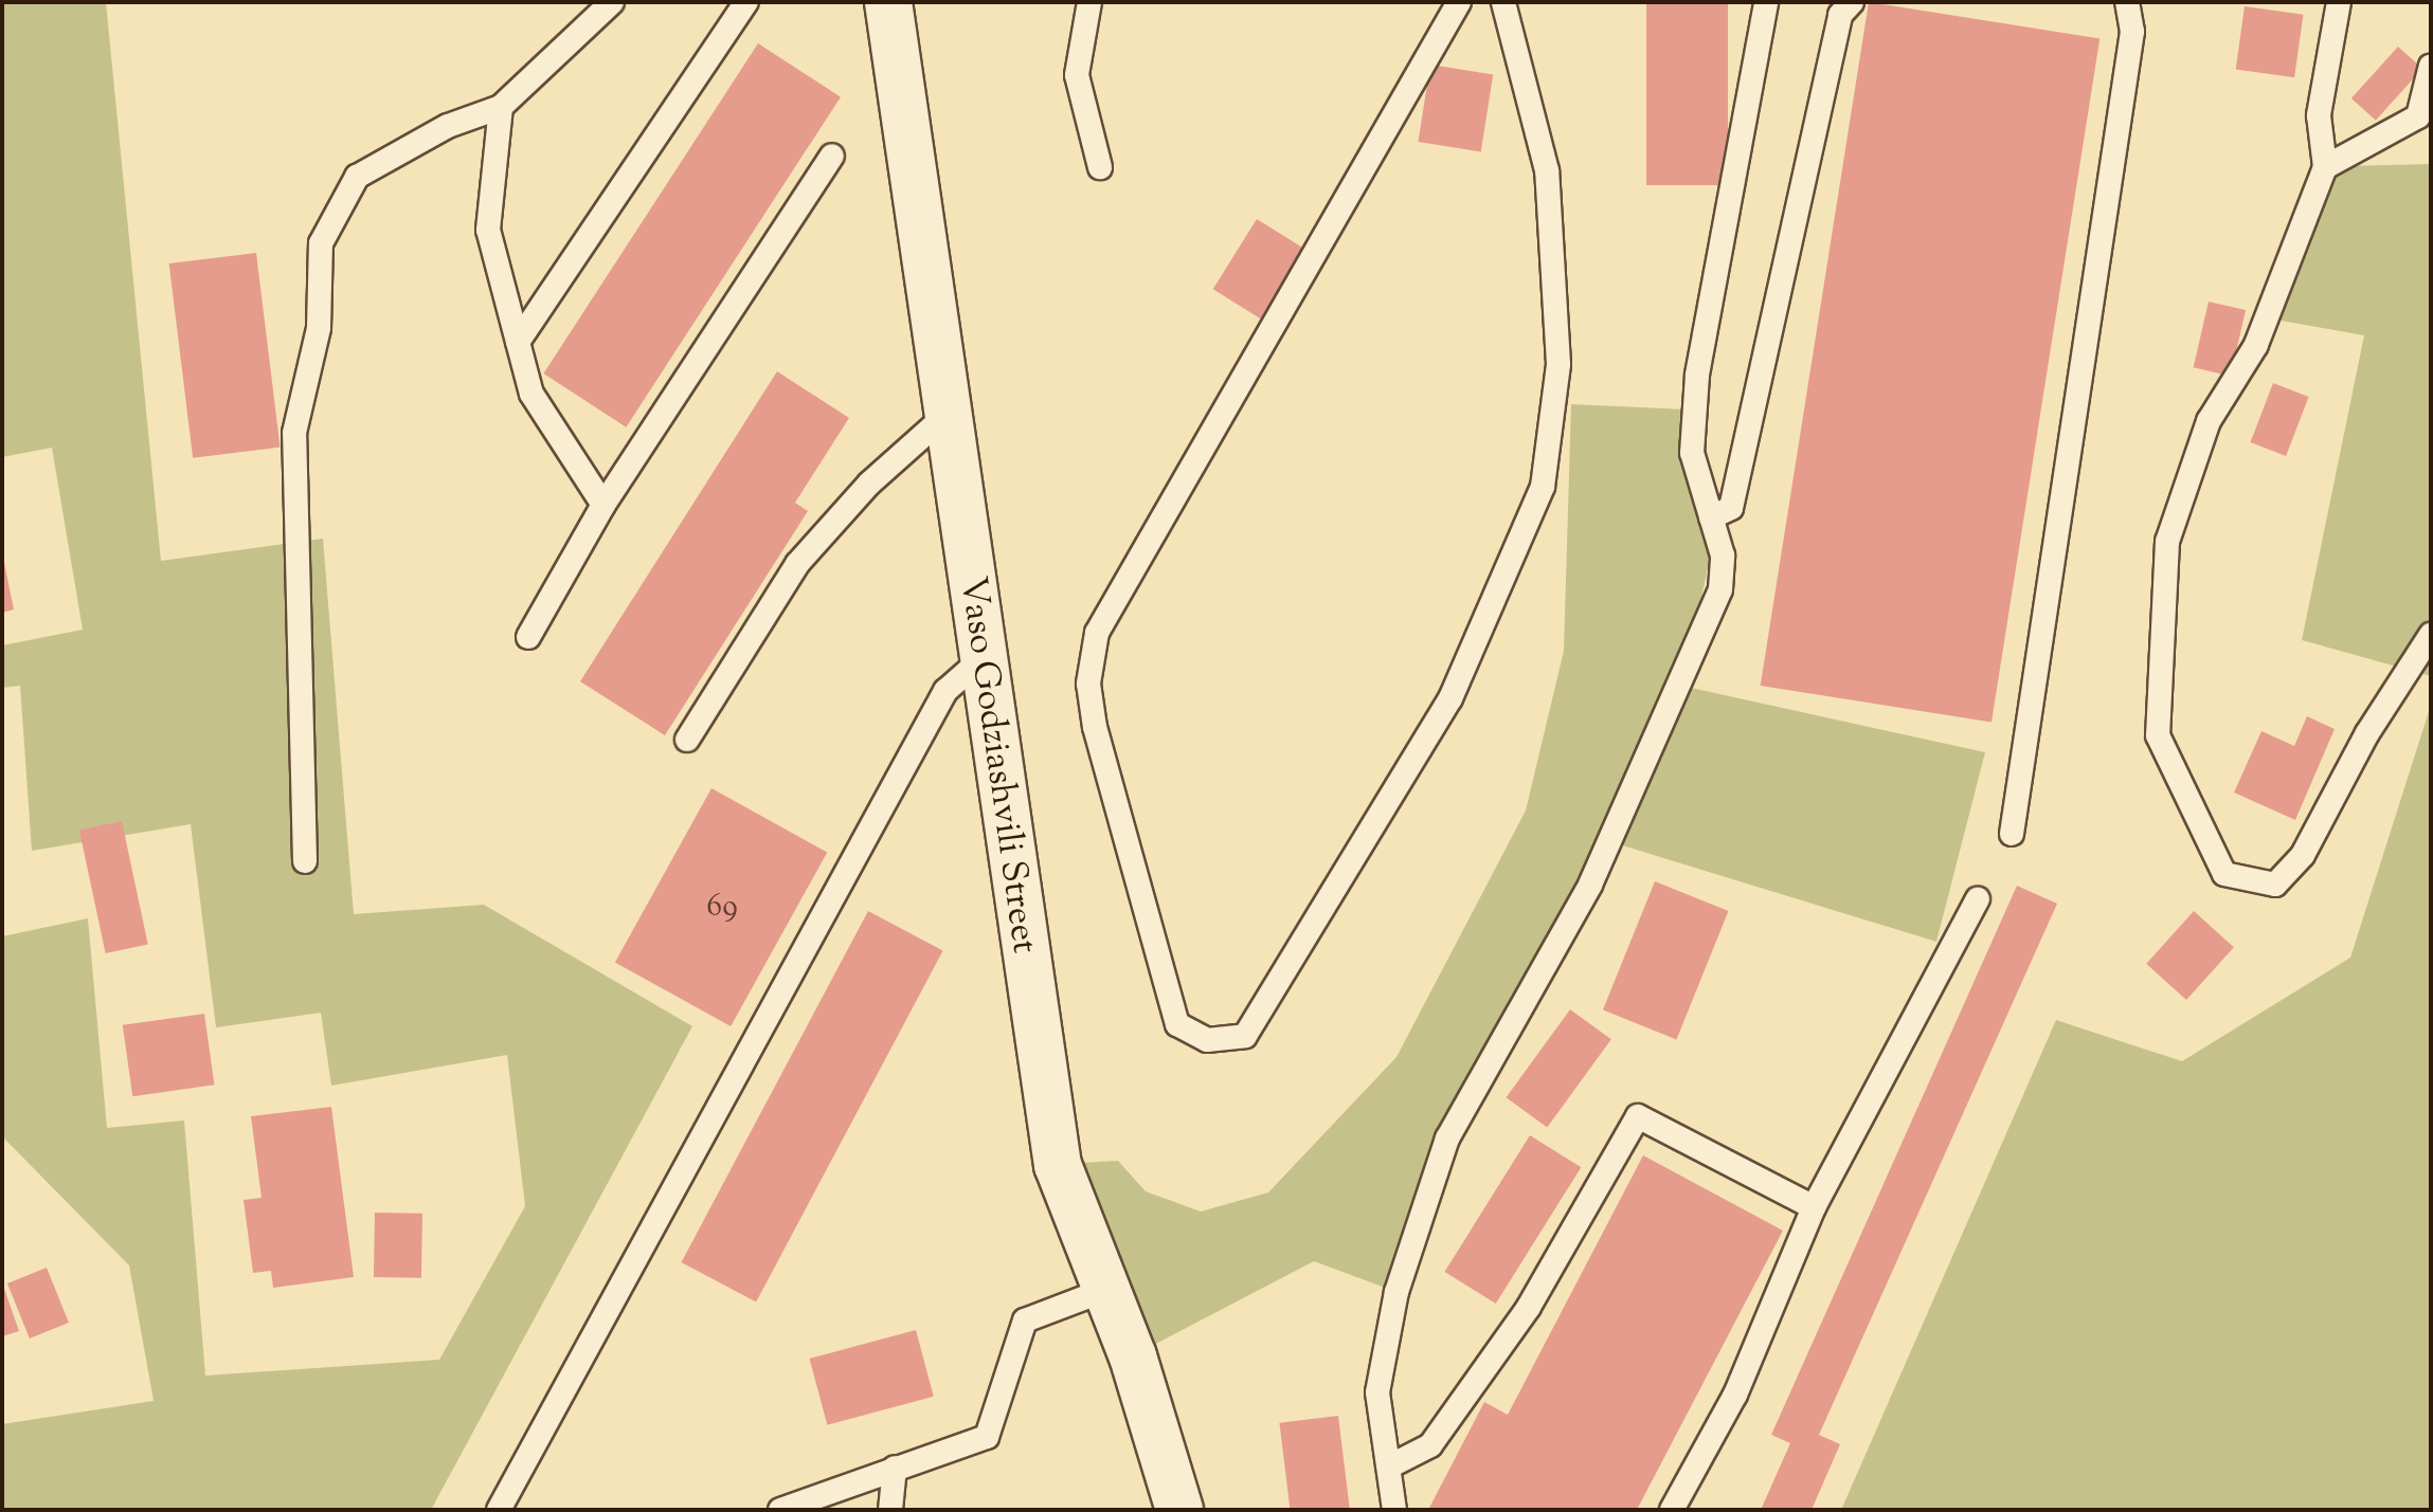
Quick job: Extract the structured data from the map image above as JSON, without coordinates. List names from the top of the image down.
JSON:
{
  "streets": {
    "street": ["Vaso Godziashvili Street"]
  },
  "house_numbers": ["69"]
}
